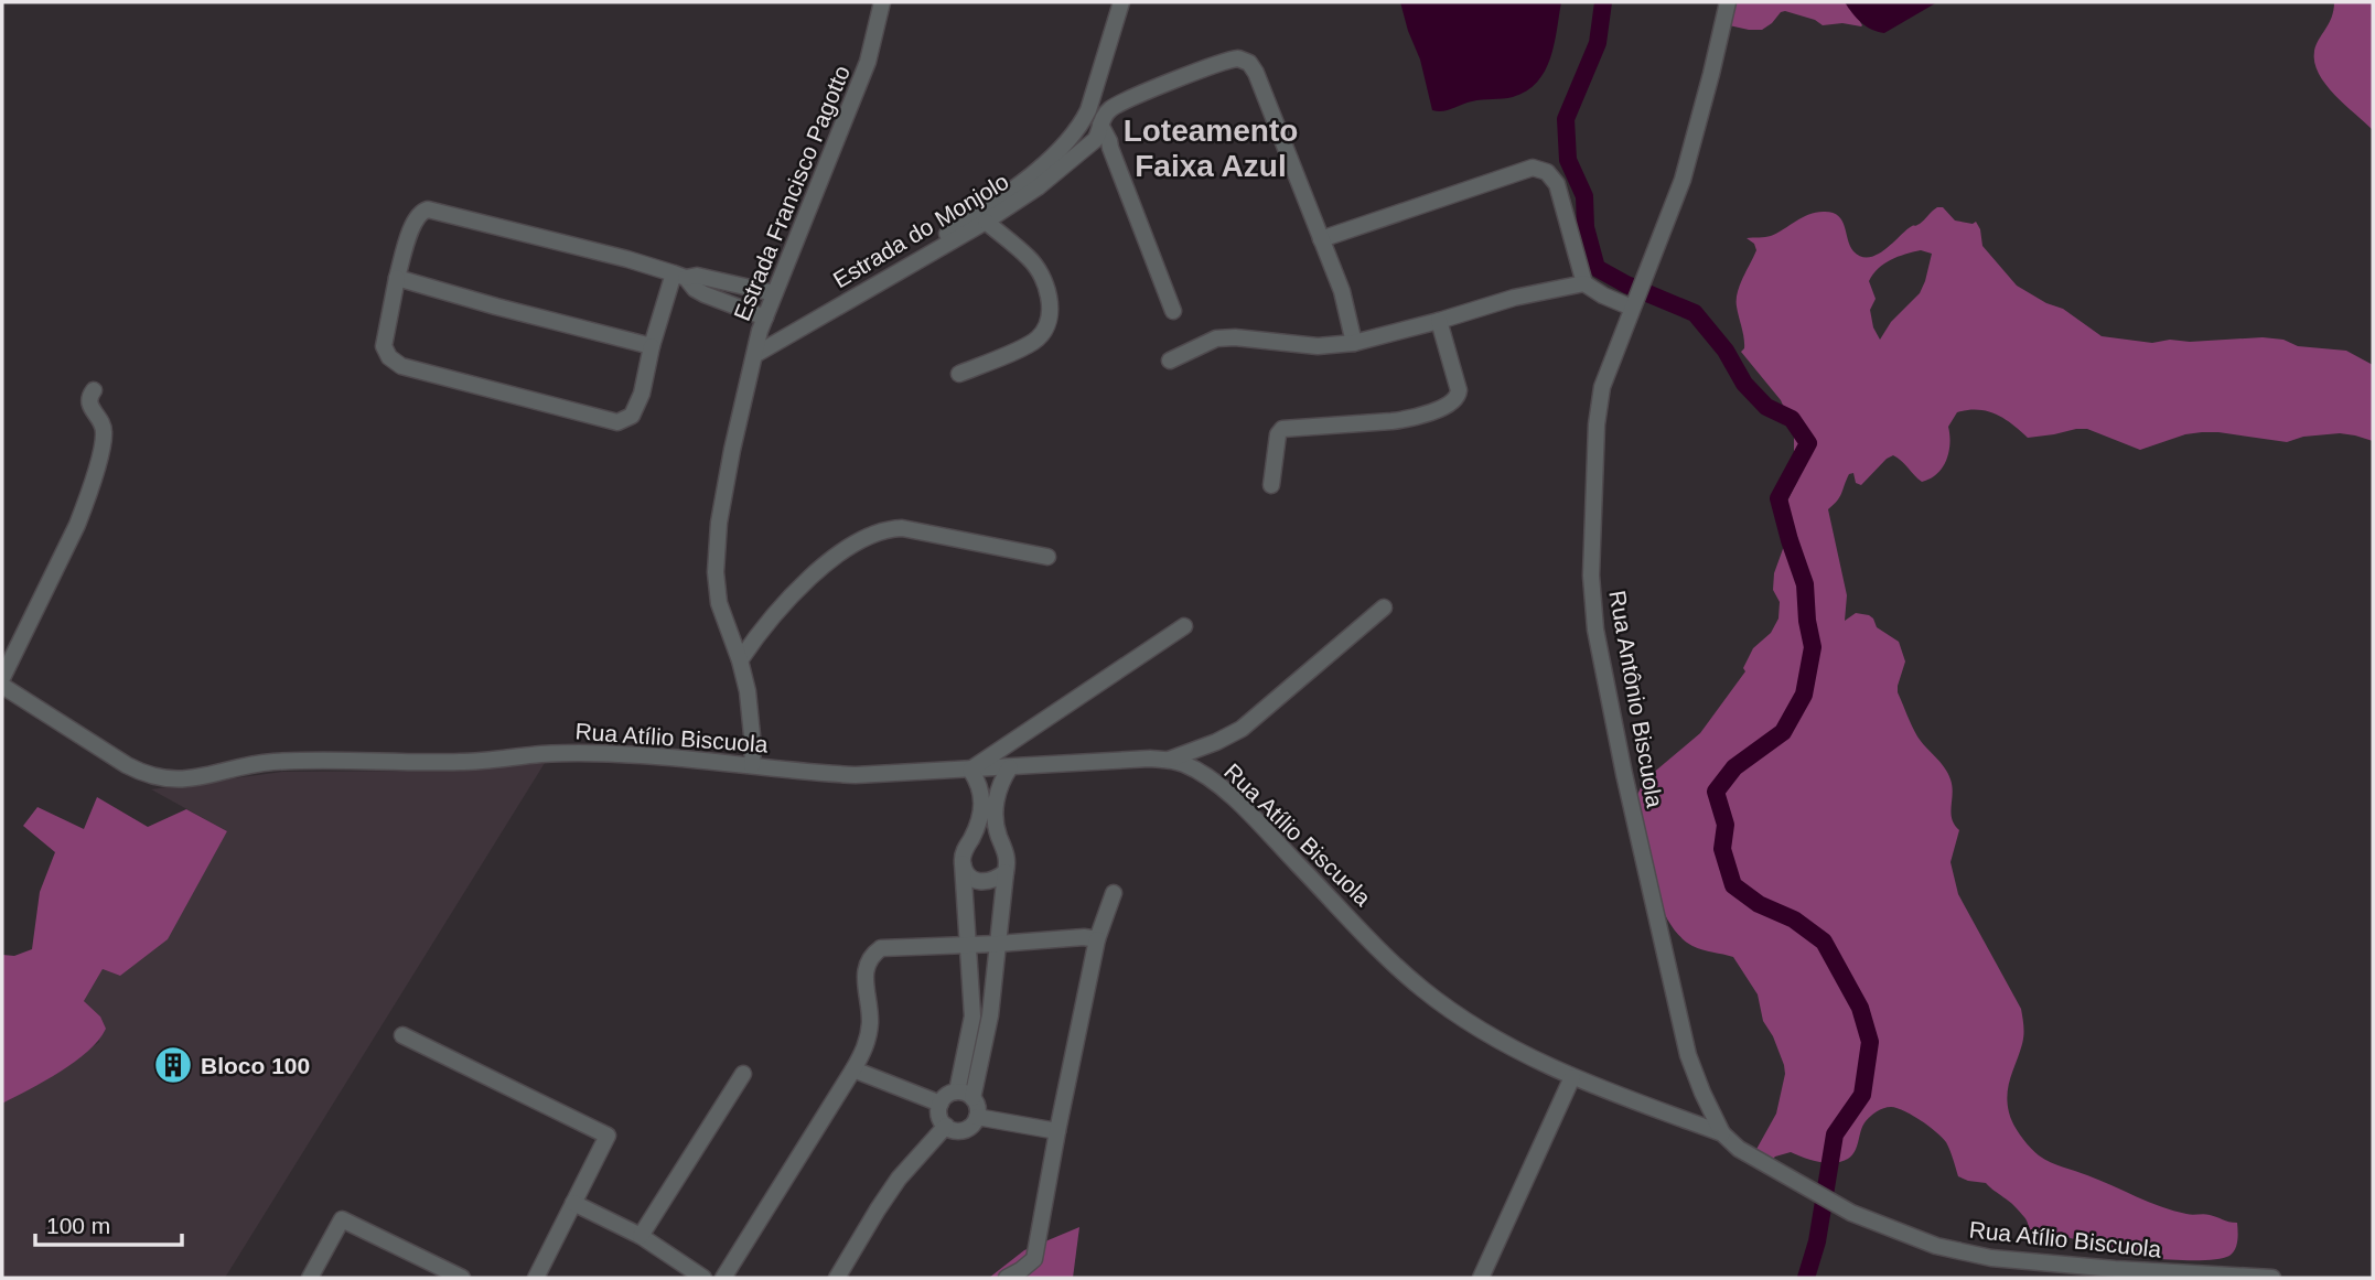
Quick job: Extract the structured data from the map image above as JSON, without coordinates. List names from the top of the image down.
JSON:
{
  "streets": {
    "street": [
      "Estrada Francisco Pagotto",
      "Estrada do Monjolo",
      "Rua Antônio Biscuola",
      "Rua Atílio Biscuola"
    ]
  },
  "crossings": [
    ["Estrada Francisco Pagotto", "Estrada do Monjolo"],
    ["Estrada Francisco Pagotto", "Rua Atílio Biscuola"],
    ["Rua Antônio Biscuola", "Rua Atílio Biscuola"]
  ],
  "districts": ["Loteamento Faixa Azul"],
  "places": {
    "building": ["Bloco 100"]
  },
  "scale_bar": "100 m"
}
